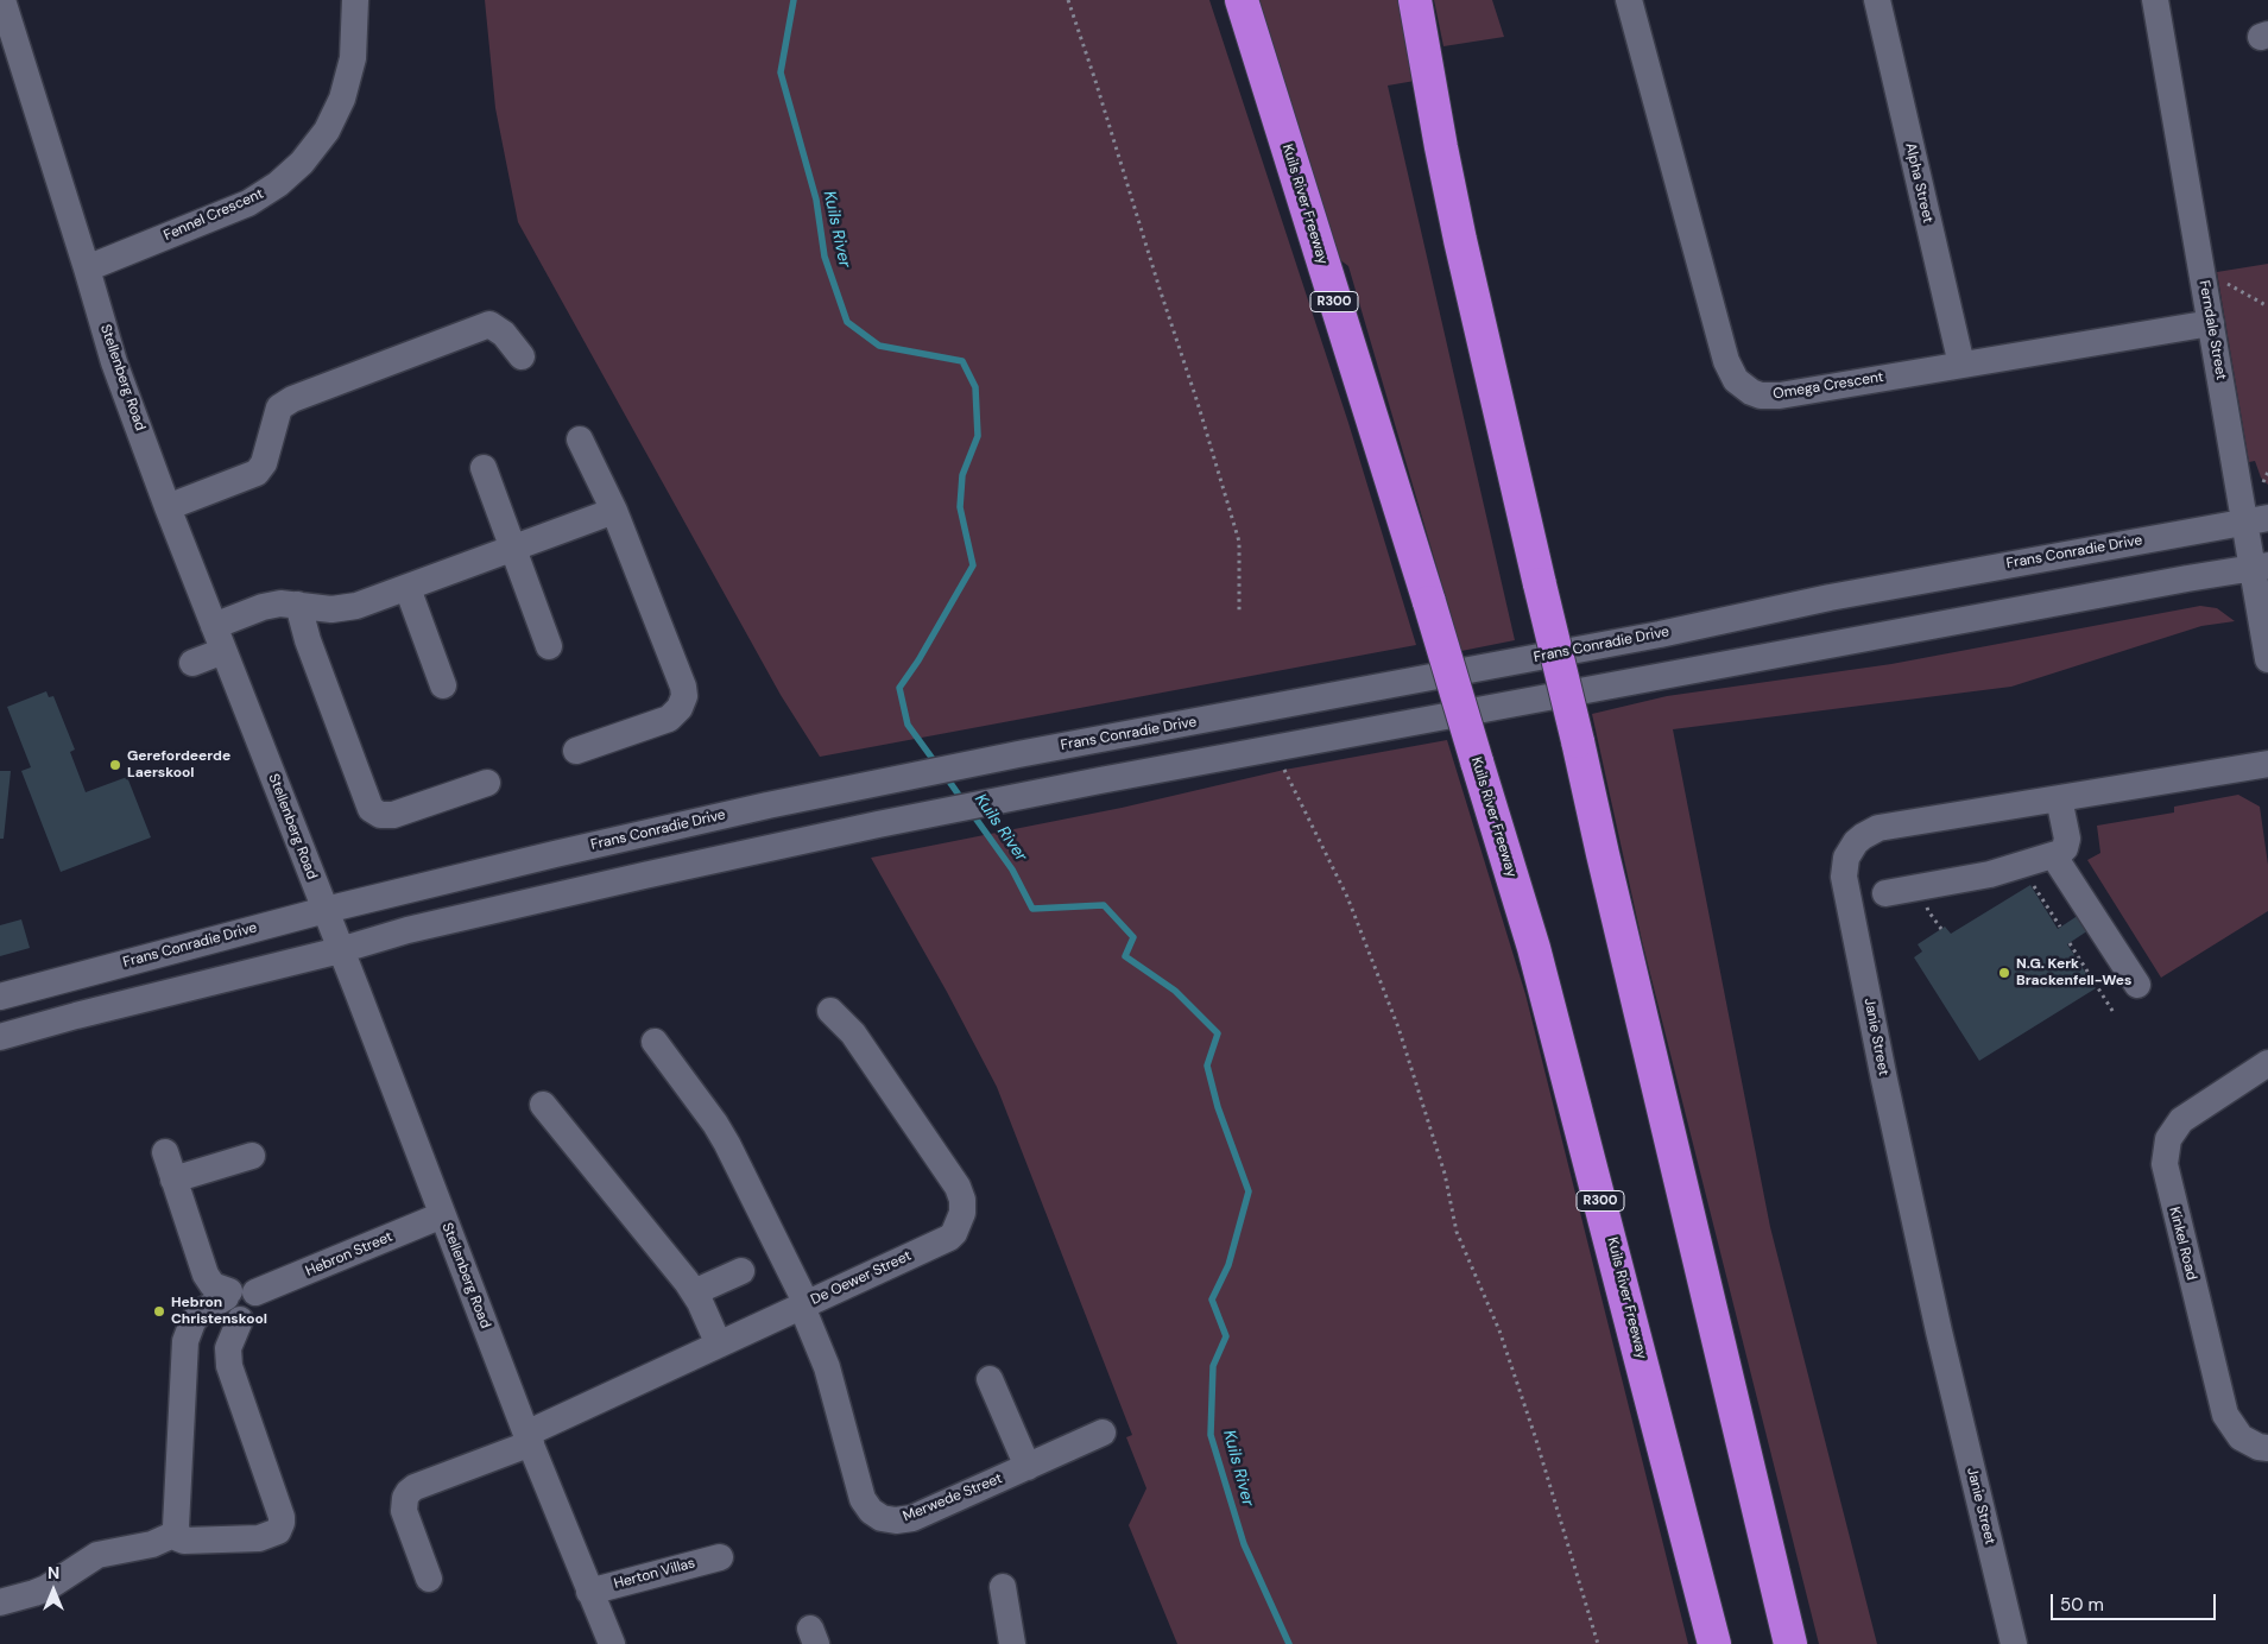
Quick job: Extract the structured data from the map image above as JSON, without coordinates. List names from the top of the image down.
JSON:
{
  "streets": {
    "highway": ["Kuils River Freeway", "R300"],
    "street": [
      "Alpha Street",
      "Fennel Crescent",
      "Ferndale Street",
      "Stellenberg Road",
      "Omega Crescent",
      "Frans Conradie Drive",
      "Janie Street",
      "Kinkel Road",
      "Hebron Street",
      "De Oewer Street",
      "Merwede Street",
      "Herton Villas"
    ]
  },
  "crossings": [
    ["Alpha Street", "Omega Crescent"],
    ["Fennel Crescent", "Stellenberg Road"],
    ["Ferndale Street", "Omega Crescent"],
    ["Ferndale Street", "Frans Conradie Drive"],
    ["Stellenberg Road", "Frans Conradie Drive"],
    ["Stellenberg Road", "Hebron Street"],
    ["Stellenberg Road", "De Oewer Street"],
    ["Stellenberg Road", "Herton Villas"],
    ["De Oewer Street", "Merwede Street"]
  ],
  "water": ["Kuils River"],
  "places": ["Gerefordeerde Laerskool", "N.G. Kerk Brackenfell-Wes", "Hebron Christenskool"],
  "scale_bar": "50 m",
  "north": "top"
}
